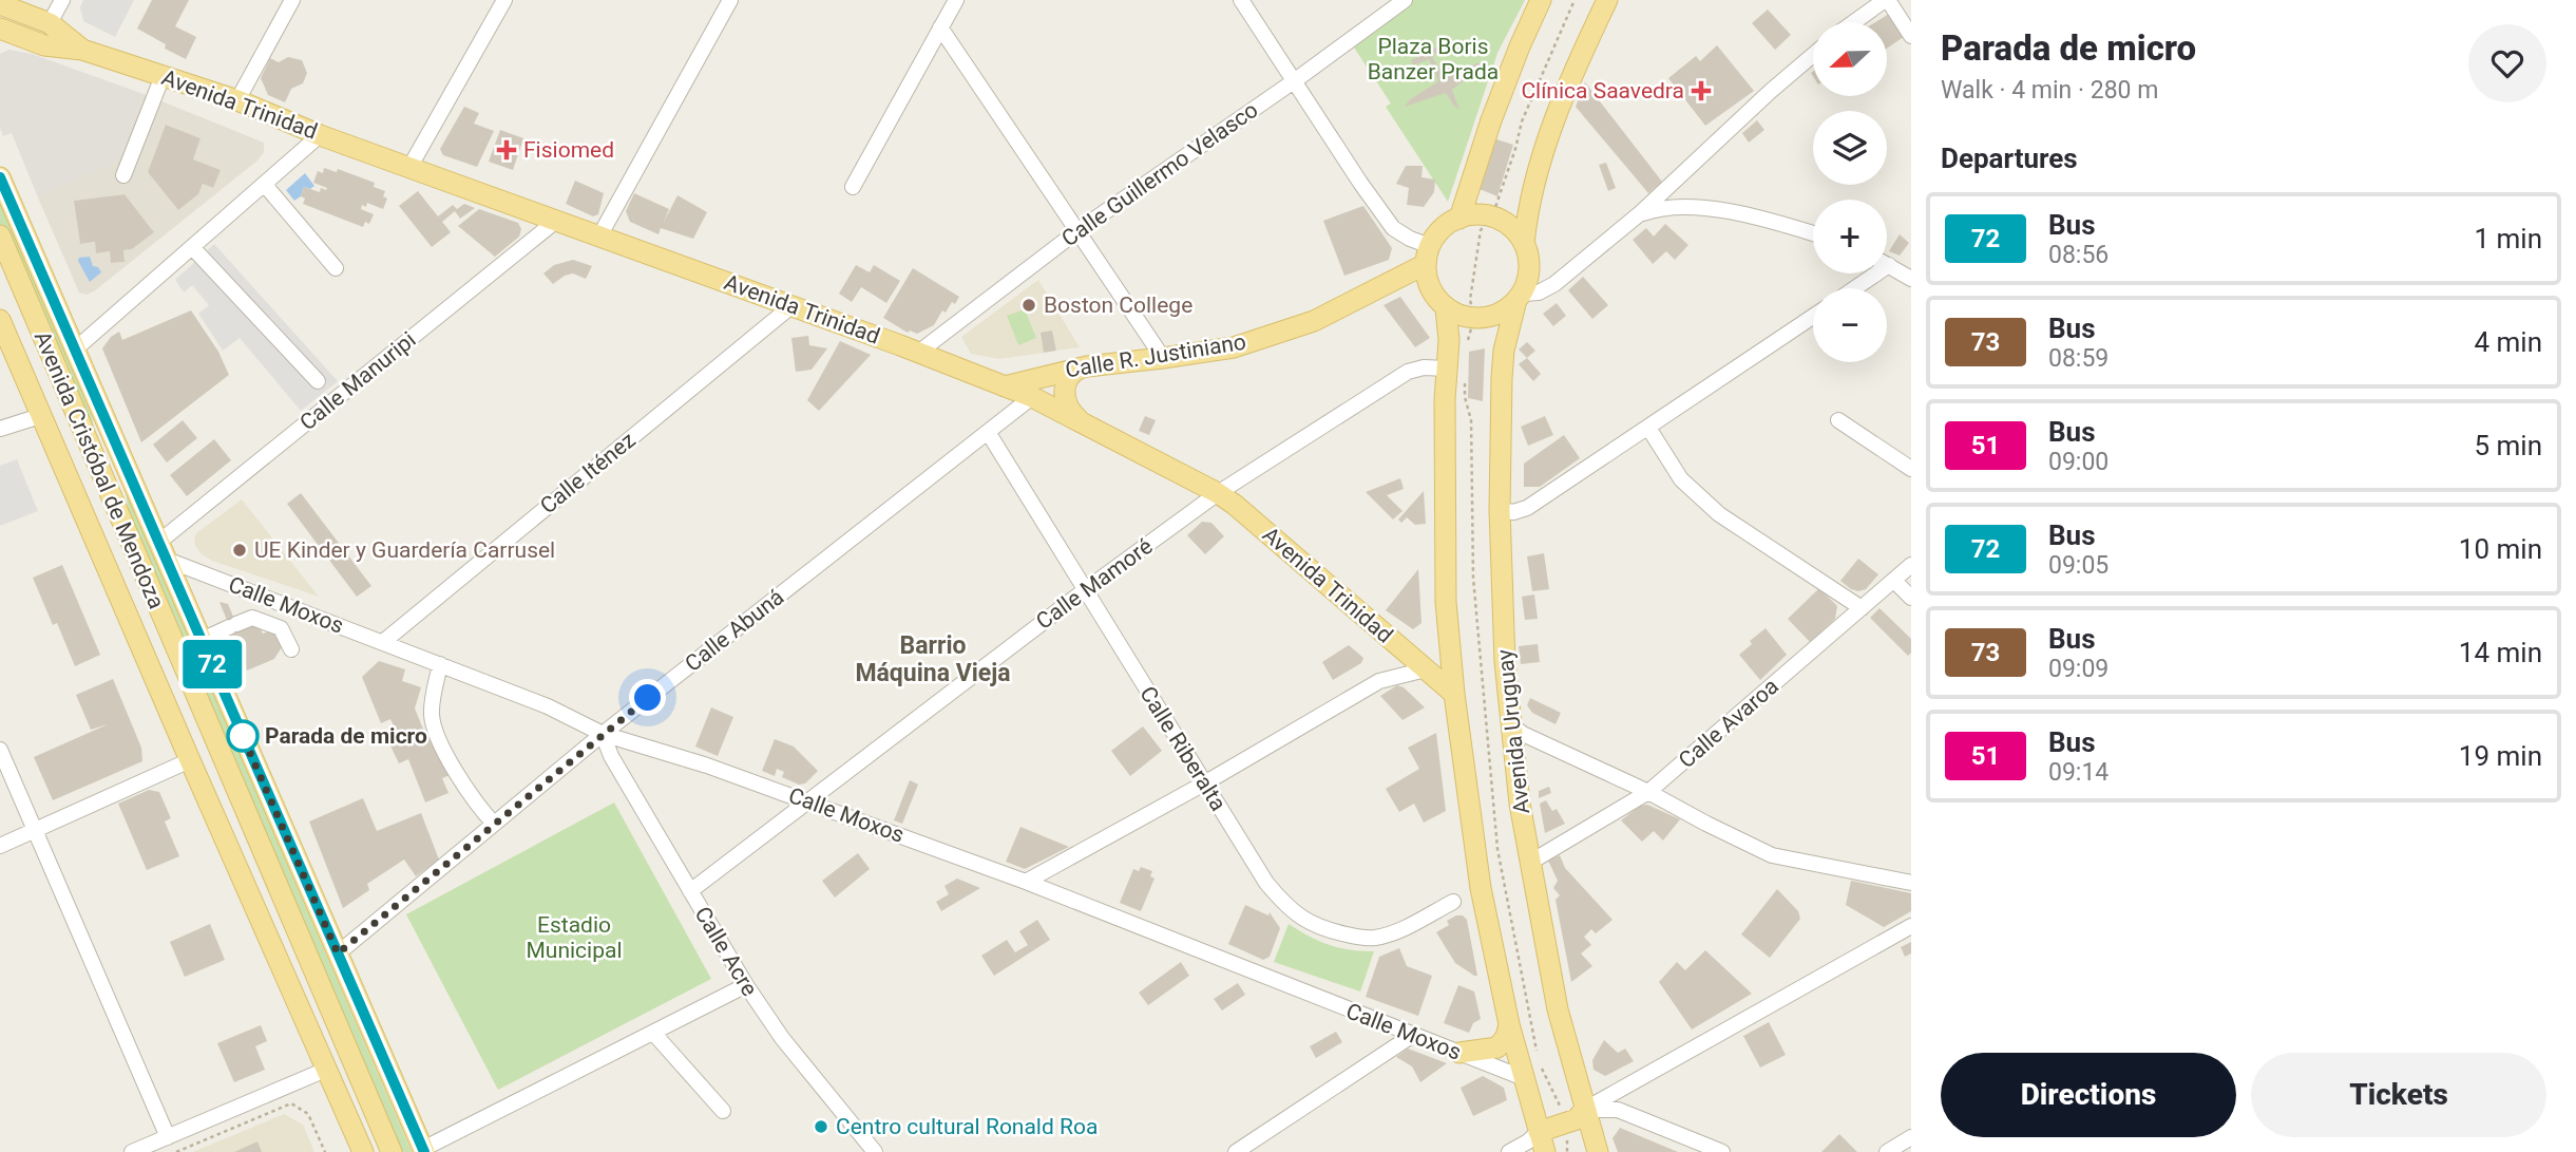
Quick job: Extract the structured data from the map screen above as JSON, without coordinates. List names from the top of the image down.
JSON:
{
  "streets": {
    "main road": [
      "Avenida Trinidad",
      "Calle R. Justiniano",
      "Avenida Cristóbal de Mendoza",
      "Avenida Uruguay"
    ],
    "street": [
      "Calle Guillermo Velasco",
      "Calle Manuripi",
      "Calle Iténez",
      "Calle Mamoré",
      "Calle Moxos",
      "Calle Abuná",
      "Calle Avaroa",
      "Calle Riberalta",
      "Calle Acre"
    ]
  },
  "crossings": [
    ["Avenida Trinidad", "Calle Guillermo Velasco"],
    ["Avenida Trinidad", "Calle R. Justiniano"],
    ["Avenida Trinidad", "Calle Manuripi"],
    ["Avenida Trinidad", "Calle Iténez"],
    ["Avenida Trinidad", "Calle Mamoré"],
    ["Avenida Trinidad", "Calle Abuná"],
    ["Calle Manuripi", "Avenida Cristóbal de Mendoza"],
    ["Calle Manuripi", "Calle Moxos"],
    ["Avenida Cristóbal de Mendoza", "Calle Moxos"],
    ["Avenida Cristóbal de Mendoza", "Calle Abuná"],
    ["Calle Iténez", "Calle Moxos"],
    ["Calle Mamoré", "Calle Moxos"],
    ["Calle Mamoré", "Calle Riberalta"],
    ["Calle Mamoré", "Calle Acre"],
    ["Calle Moxos", "Calle Abuná"],
    ["Calle Moxos", "Calle Acre"],
    ["Calle Abuná", "Calle Riberalta"],
    ["Calle Abuná", "Calle Acre"],
    ["Calle Avaroa", "Avenida Uruguay"]
  ],
  "districts": ["Barrio Máquina Vieja"],
  "parks": ["Plaza Boris Banzer Prada", "Estadio Municipal"],
  "places": {
    "health": ["Clínica Saavedra", "Fisiomed"],
    "other": [
      "Boston College",
      "UE Kinder y Guardería Carrusel",
      "Parada de micro",
      "Centro cultural Ronald Roa"
    ]
  },
  "lines": ["bus line 72"],
  "north": "left",
  "page": {
    "on_map": "72",
    "heading": [
      ["Parada de micro", "Walk · 4 min · 280 m"],
      "Departures"
    ],
    "map_buttons": ["+", "−"],
    "list": [
      {
        "mark": "72",
        "name": "Bus",
        "note": "08:56",
        "value": "1 min"
      },
      {
        "mark": "73",
        "name": "Bus",
        "note": "08:59",
        "value": "4 min"
      },
      {
        "mark": "51",
        "name": "Bus",
        "note": "09:00",
        "value": "5 min"
      },
      {
        "mark": "72",
        "name": "Bus",
        "note": "09:05",
        "value": "10 min"
      },
      {
        "mark": "73",
        "name": "Bus",
        "note": "09:09",
        "value": "14 min"
      },
      {
        "mark": "51",
        "name": "Bus",
        "note": "09:14",
        "value": "19 min"
      }
    ],
    "buttons": ["Directions", "Tickets"]
  }
}
